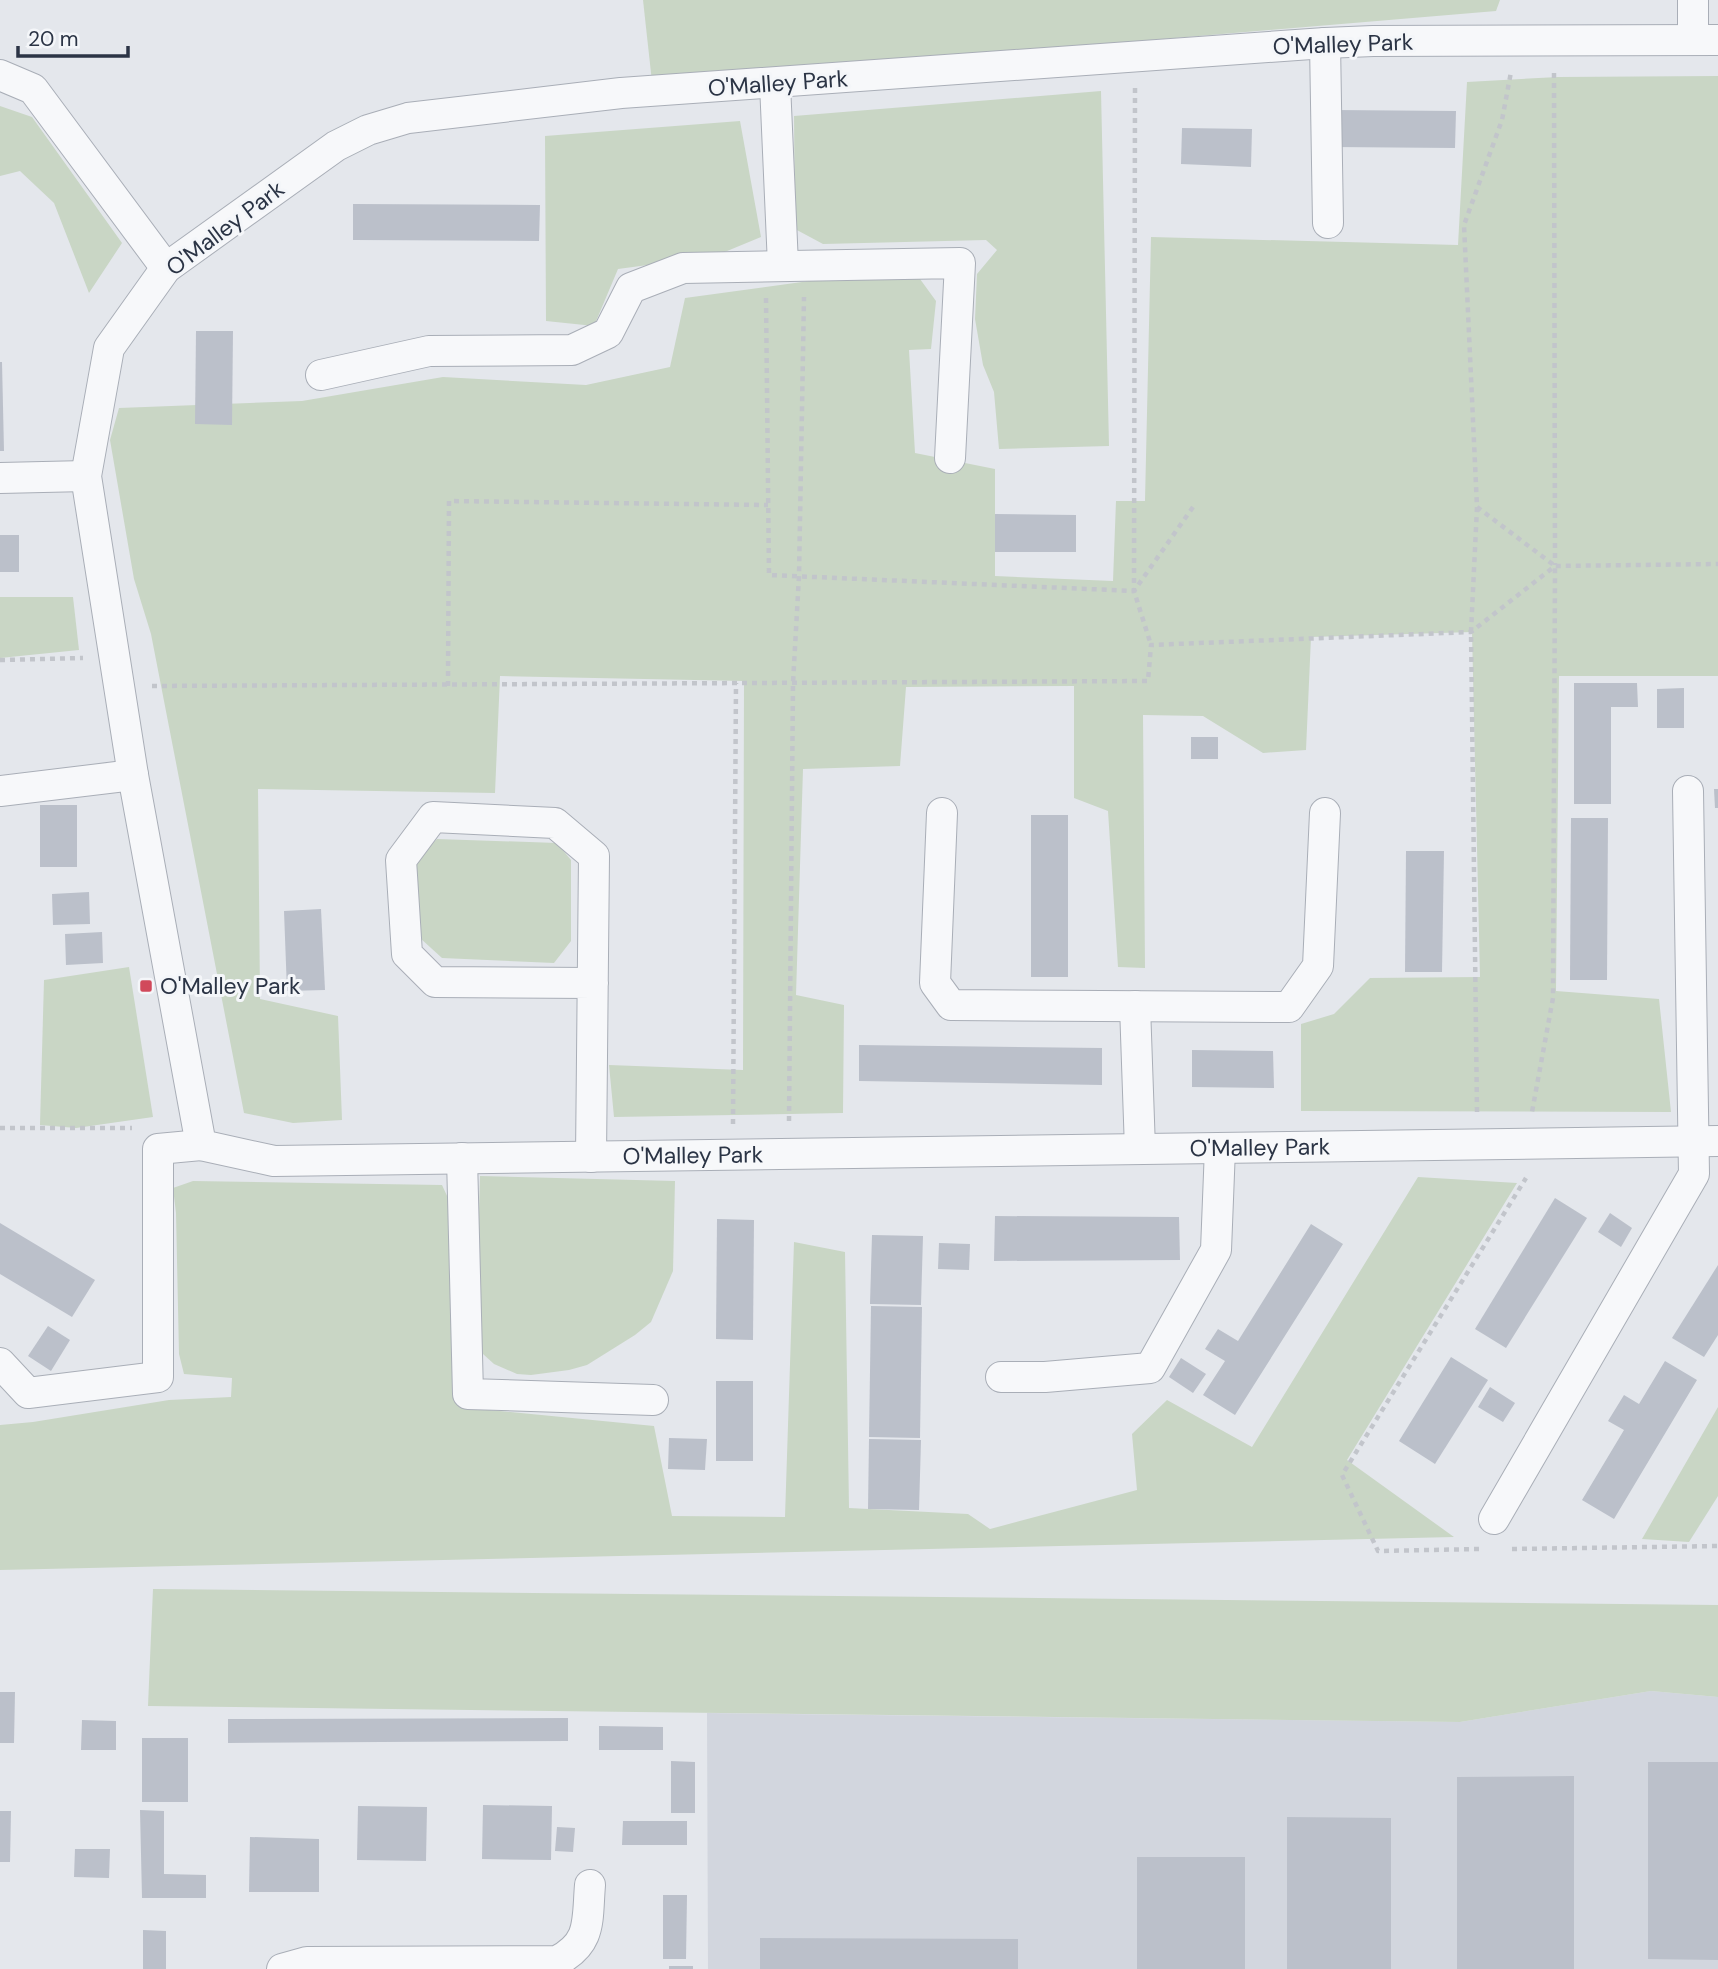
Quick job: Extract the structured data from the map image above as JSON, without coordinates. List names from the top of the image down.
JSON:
{
  "streets": {
    "street": ["O'Malley Park"]
  },
  "places": {
    "transit": ["O'Malley Park"]
  },
  "scale_bar": "20 m"
}
